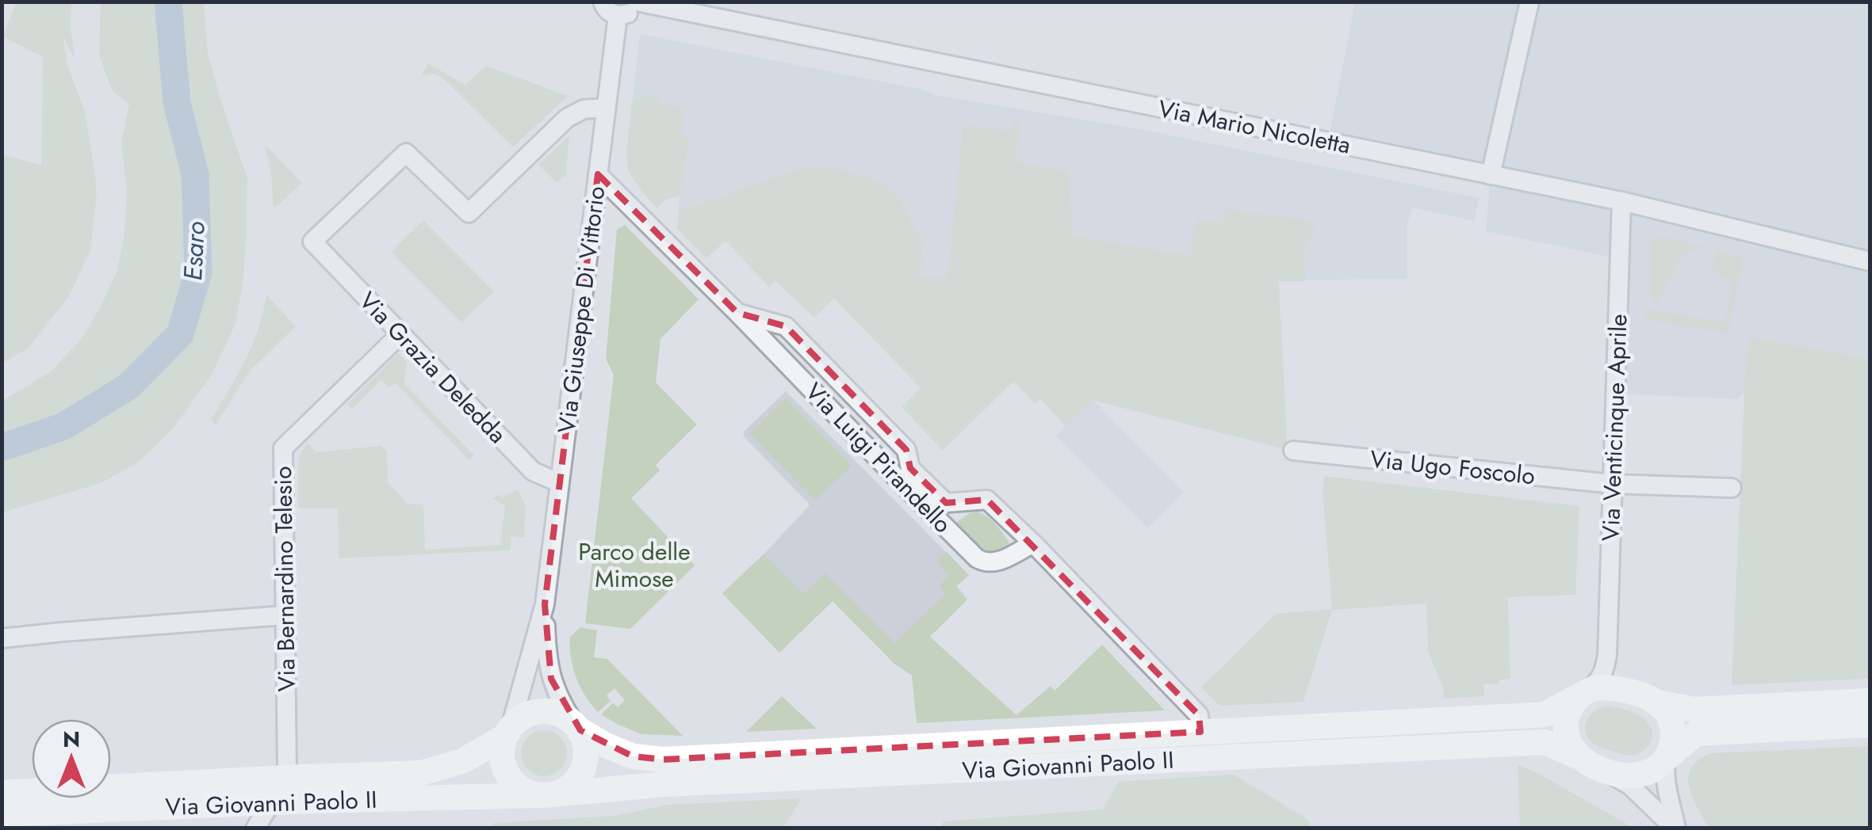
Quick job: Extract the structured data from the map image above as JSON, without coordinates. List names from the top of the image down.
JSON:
{
  "streets": {
    "street": [
      "Via Mario Nicoletta",
      "Via Giuseppe Di Vittorio",
      "Via Grazia Deledda",
      "Via Venticinque Aprile",
      "Via Luigi Pirandello",
      "Via Ugo Foscolo",
      "Via Bernardino Telesio",
      "Via Giovanni Paolo II"
    ]
  },
  "crossings": [
    ["Via Mario Nicoletta", "Via Venticinque Aprile"],
    ["Via Giuseppe Di Vittorio", "Via Grazia Deledda"],
    ["Via Giuseppe Di Vittorio", "Via Luigi Pirandello"],
    ["Via Grazia Deledda", "Via Bernardino Telesio"],
    ["Via Venticinque Aprile", "Via Ugo Foscolo"],
    ["Via Luigi Pirandello", "Via Giovanni Paolo II"],
    ["Via Bernardino Telesio", "Via Giovanni Paolo II"]
  ],
  "water": ["Esaro"],
  "parks": ["Parco delle Mimose"],
  "north": "top"
}
